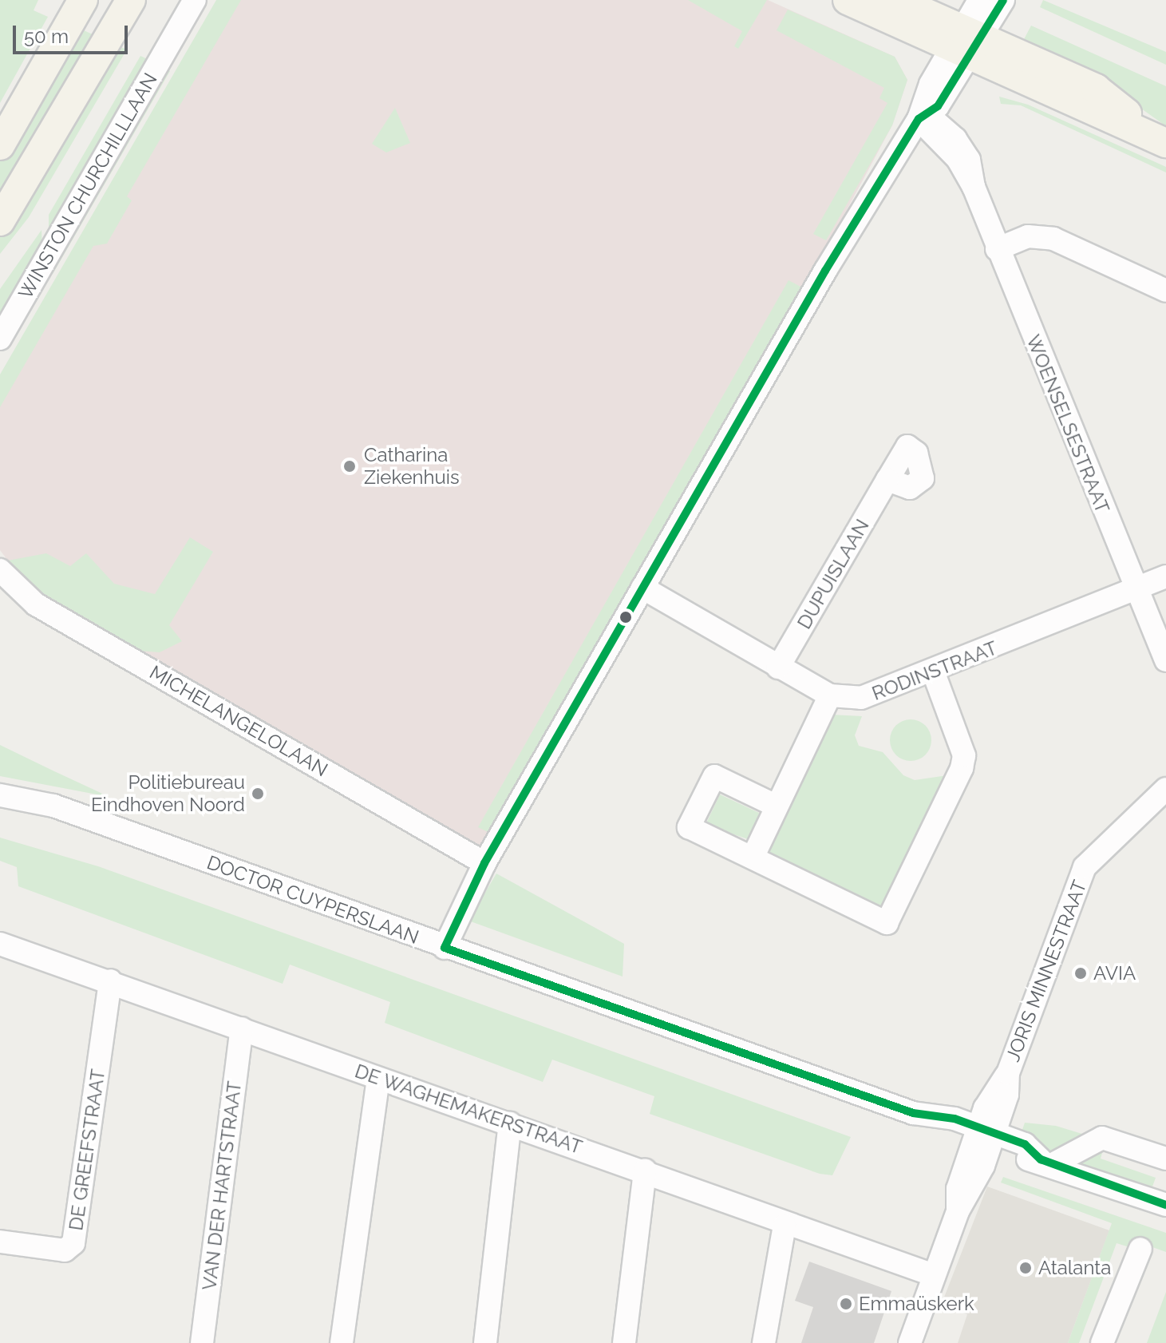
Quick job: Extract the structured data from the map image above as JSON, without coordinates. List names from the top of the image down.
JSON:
{
  "streets": {
    "street": [
      "WINSTON CHURCHILLLAAN",
      "WOENSELSESTRAAT",
      "DUPUISLAAN",
      "RODINSTRAAT",
      "MICHELANGELOLAAN",
      "DOCTOR CUYPERSLAAN",
      "JORIS MINNESTRAAT",
      "DE WAGHEMAKERSTRAAT",
      "DE GREEFSTRAAT",
      "VAN DER HARTSTRAAT"
    ]
  },
  "crossings": [
    ["WOENSELSESTRAAT", "RODINSTRAAT"],
    ["DOCTOR CUYPERSLAAN", "JORIS MINNESTRAAT"],
    ["JORIS MINNESTRAAT", "DE WAGHEMAKERSTRAAT"],
    ["DE WAGHEMAKERSTRAAT", "DE GREEFSTRAAT"],
    ["DE WAGHEMAKERSTRAAT", "VAN DER HARTSTRAAT"]
  ],
  "places": [
    "Catharina Ziekenhuis",
    "Politiebureau Eindhoven Noord",
    "AVIA",
    "Atalanta",
    "Emmaüskerk"
  ],
  "scale_bar": "50 m"
}
